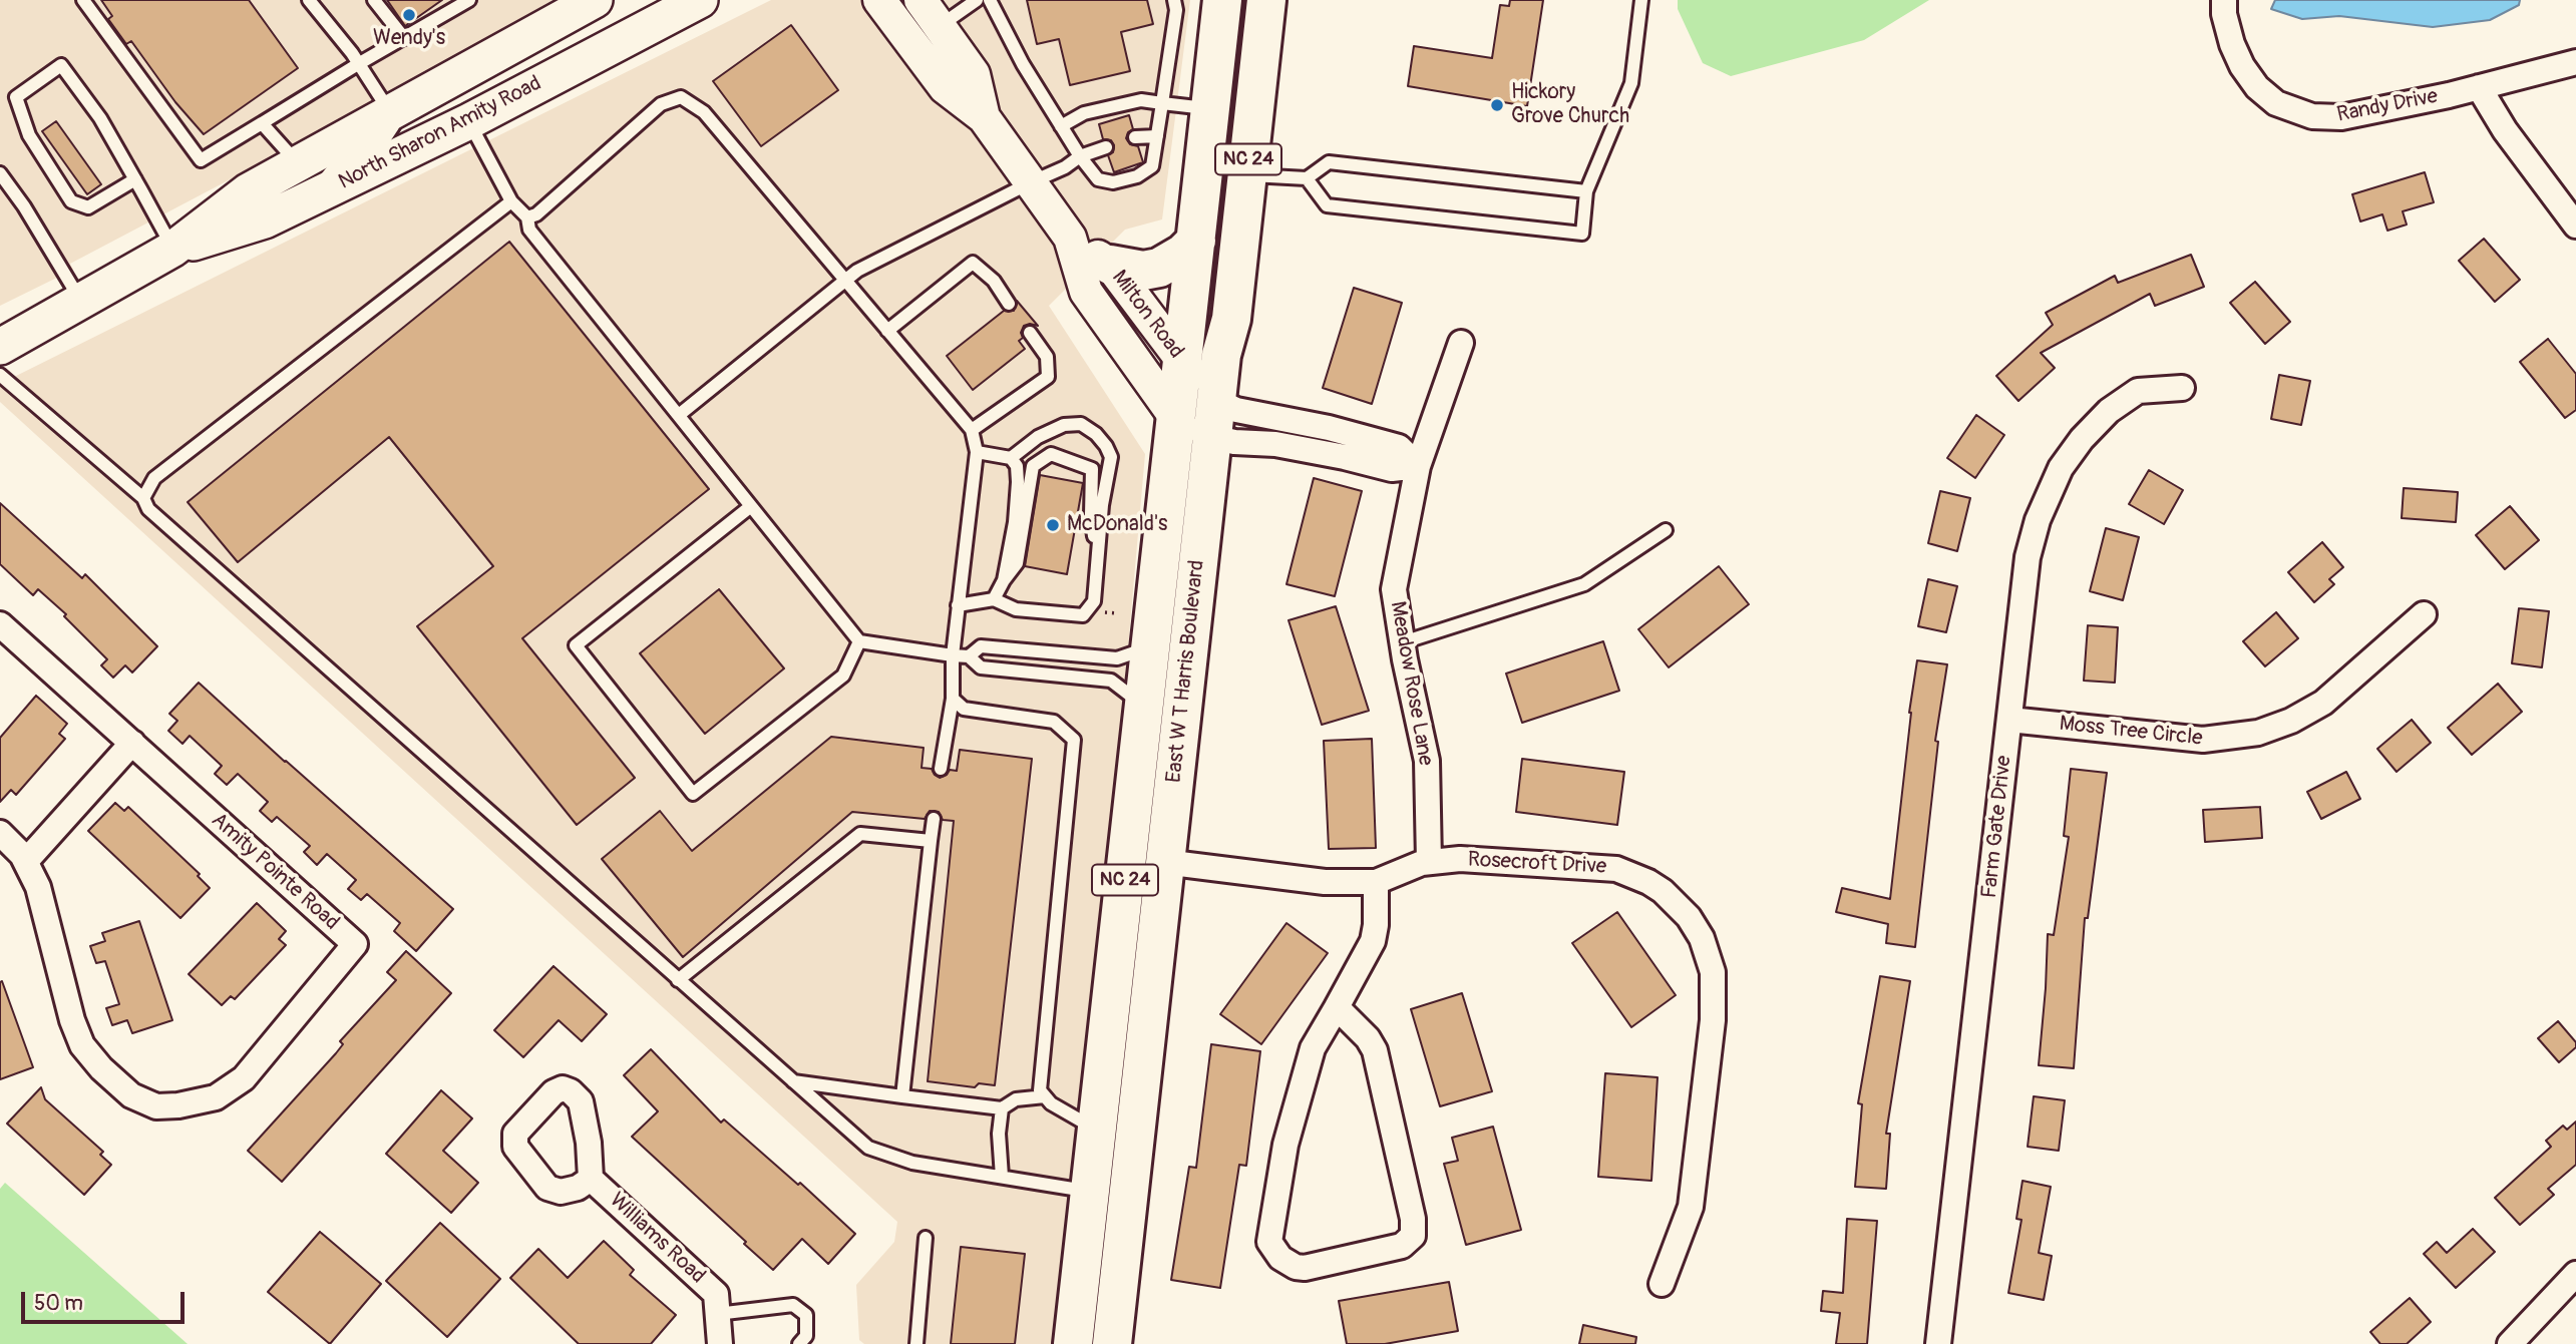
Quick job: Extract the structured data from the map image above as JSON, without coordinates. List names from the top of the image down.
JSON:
{
  "streets": {
    "main road": ["North Sharon Amity Road", "NC 24", "East W T Harris Boulevard"],
    "street": [
      "Randy Drive",
      "Milton Road",
      "Meadow Rose Lane",
      "Moss Tree Circle",
      "Farm Gate Drive",
      "Rosecroft Drive",
      "Amity Pointe Road",
      "Williams Road"
    ]
  },
  "crossings": [
    ["Milton Road", "East W T Harris Boulevard"],
    ["East W T Harris Boulevard", "Rosecroft Drive"],
    ["Meadow Rose Lane", "Rosecroft Drive"],
    ["Moss Tree Circle", "Farm Gate Drive"]
  ],
  "places": ["Wendy's", "Hickory Grove Church", "McDonald's"],
  "scale_bar": "50 m"
}
